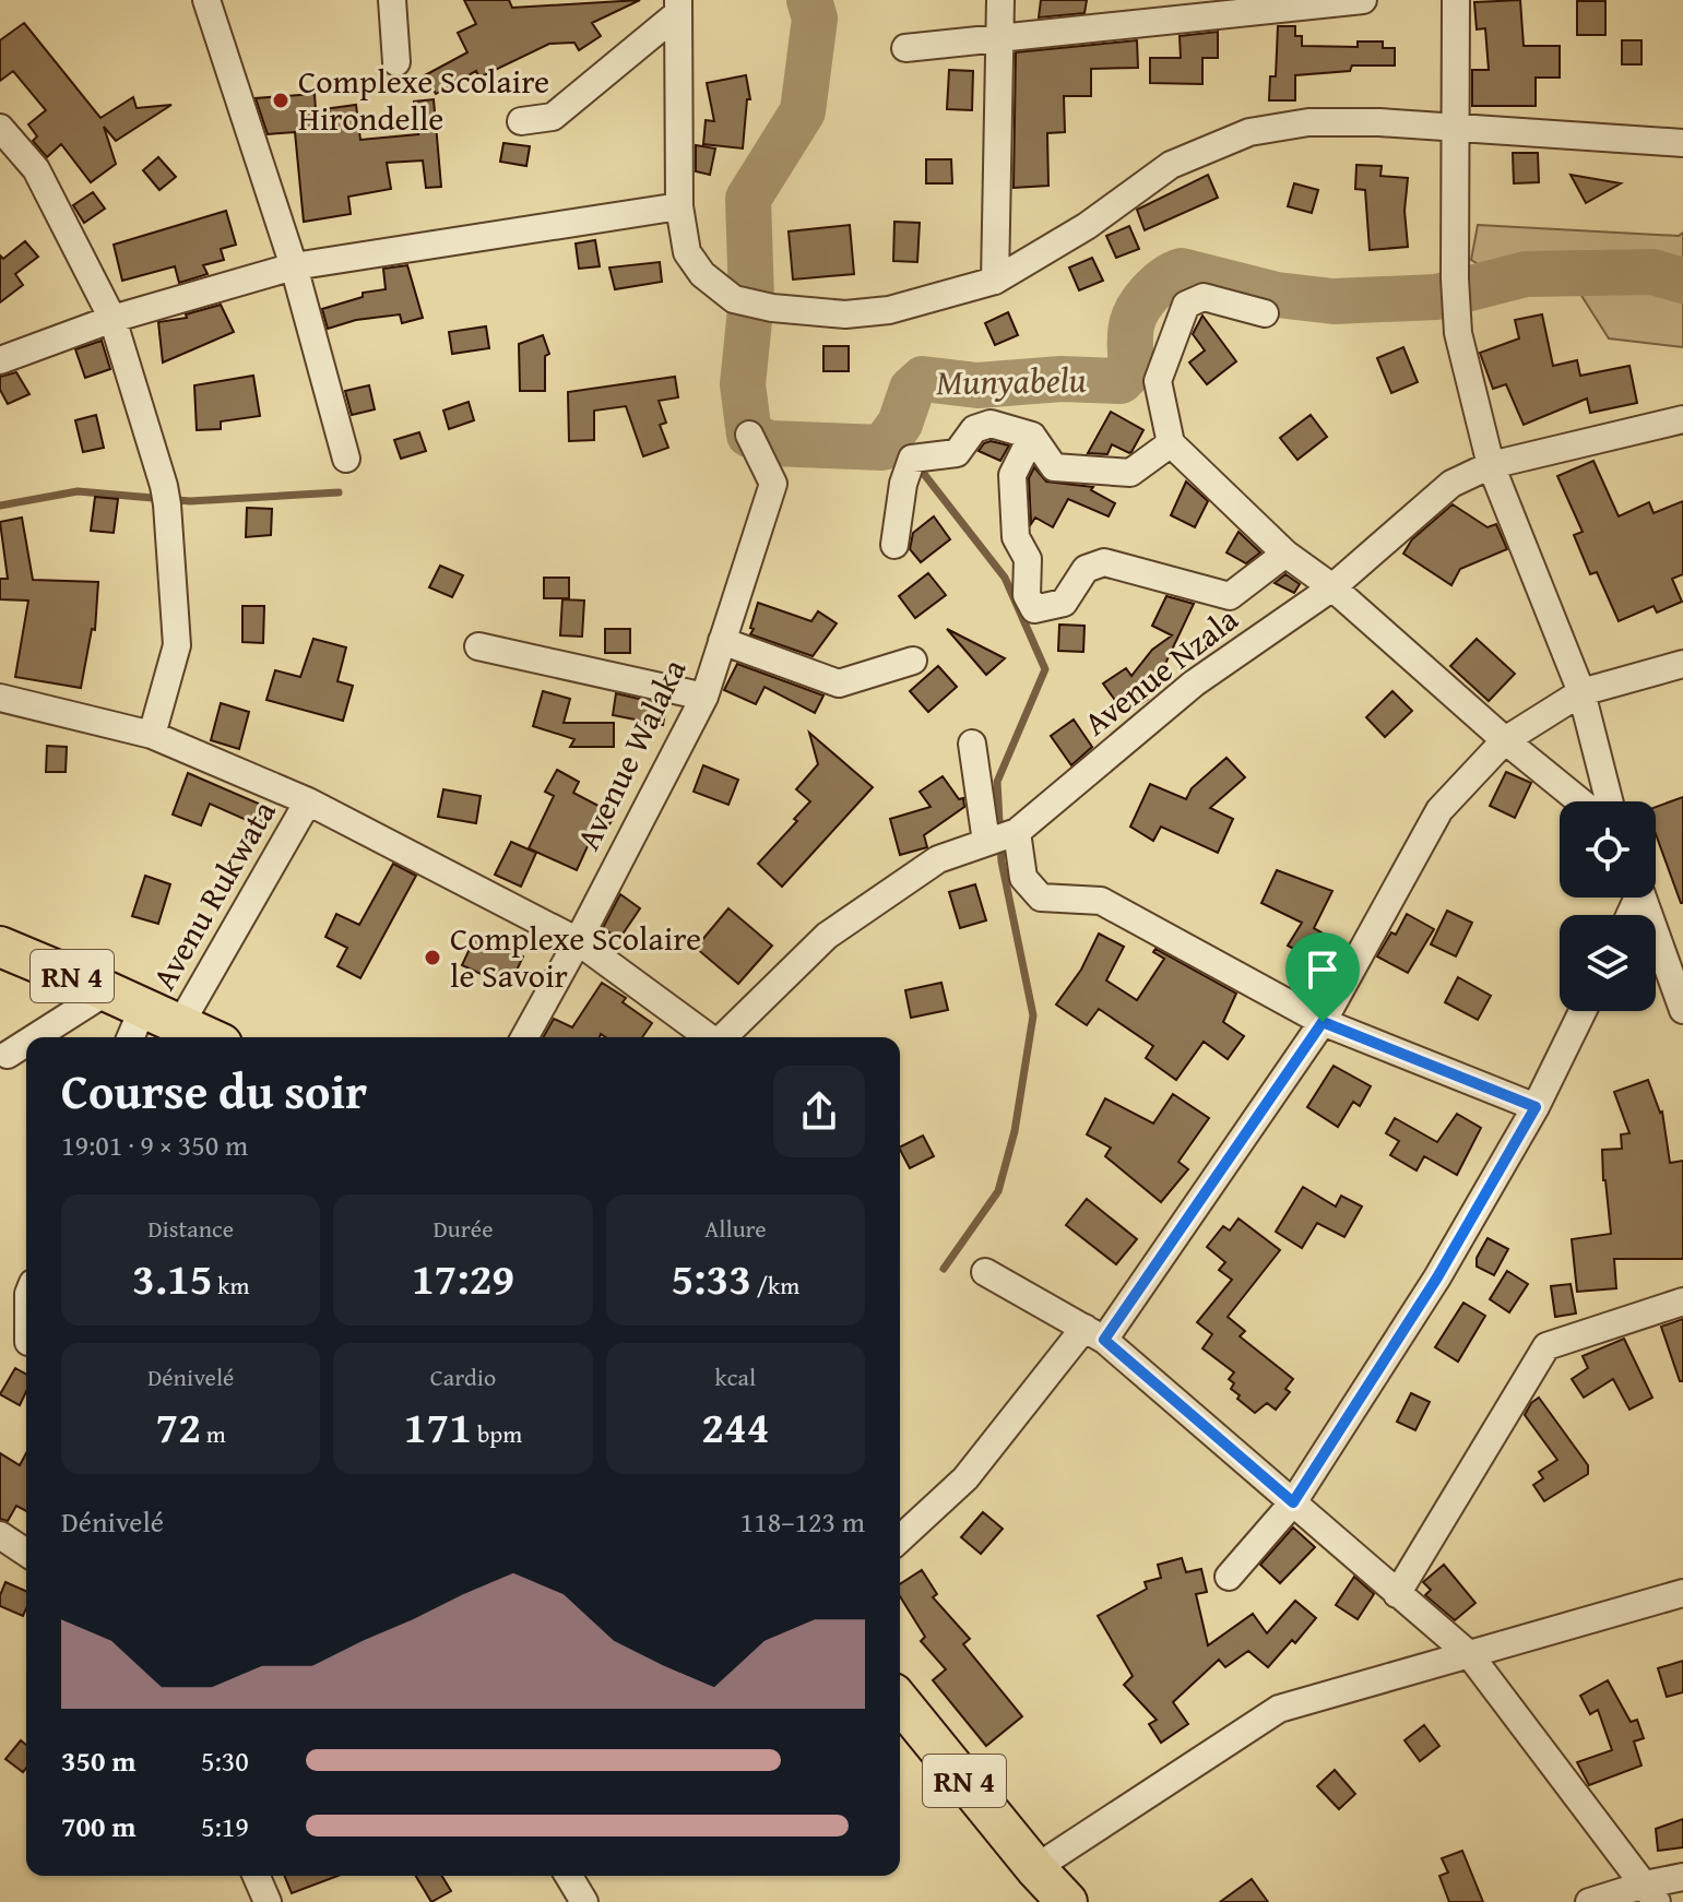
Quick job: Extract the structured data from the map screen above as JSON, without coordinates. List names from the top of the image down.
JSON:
{
  "streets": {
    "highway": ["RN 4"],
    "street": ["Avenue Nzala", "Avenue Walaka", "Avenu Rukwata"]
  },
  "crossings": [
    ["Avenu Rukwata", "RN 4"]
  ],
  "water": ["Munyabelu"],
  "places": ["Complexe Scolaire Hirondelle", "Complexe Scolaire le Savoir"],
  "page": {
    "heading": ["Course du soir", "19:01 · 9 × 350 m"],
    "stats": [
      ["Distance", "3.15 km"],
      ["Durée", "17:29"],
      ["Allure", "5:33 /km"],
      ["Dénivelé", "72 m"],
      ["Cardio", "171 bpm"],
      ["kcal", "244"]
    ],
    "chart": ["Dénivelé", "118–123 m"],
    "list": [
      {
        "name": "350 m",
        "note": "5:30"
      },
      {
        "name": "700 m",
        "note": "5:19"
      }
    ]
  }
}
